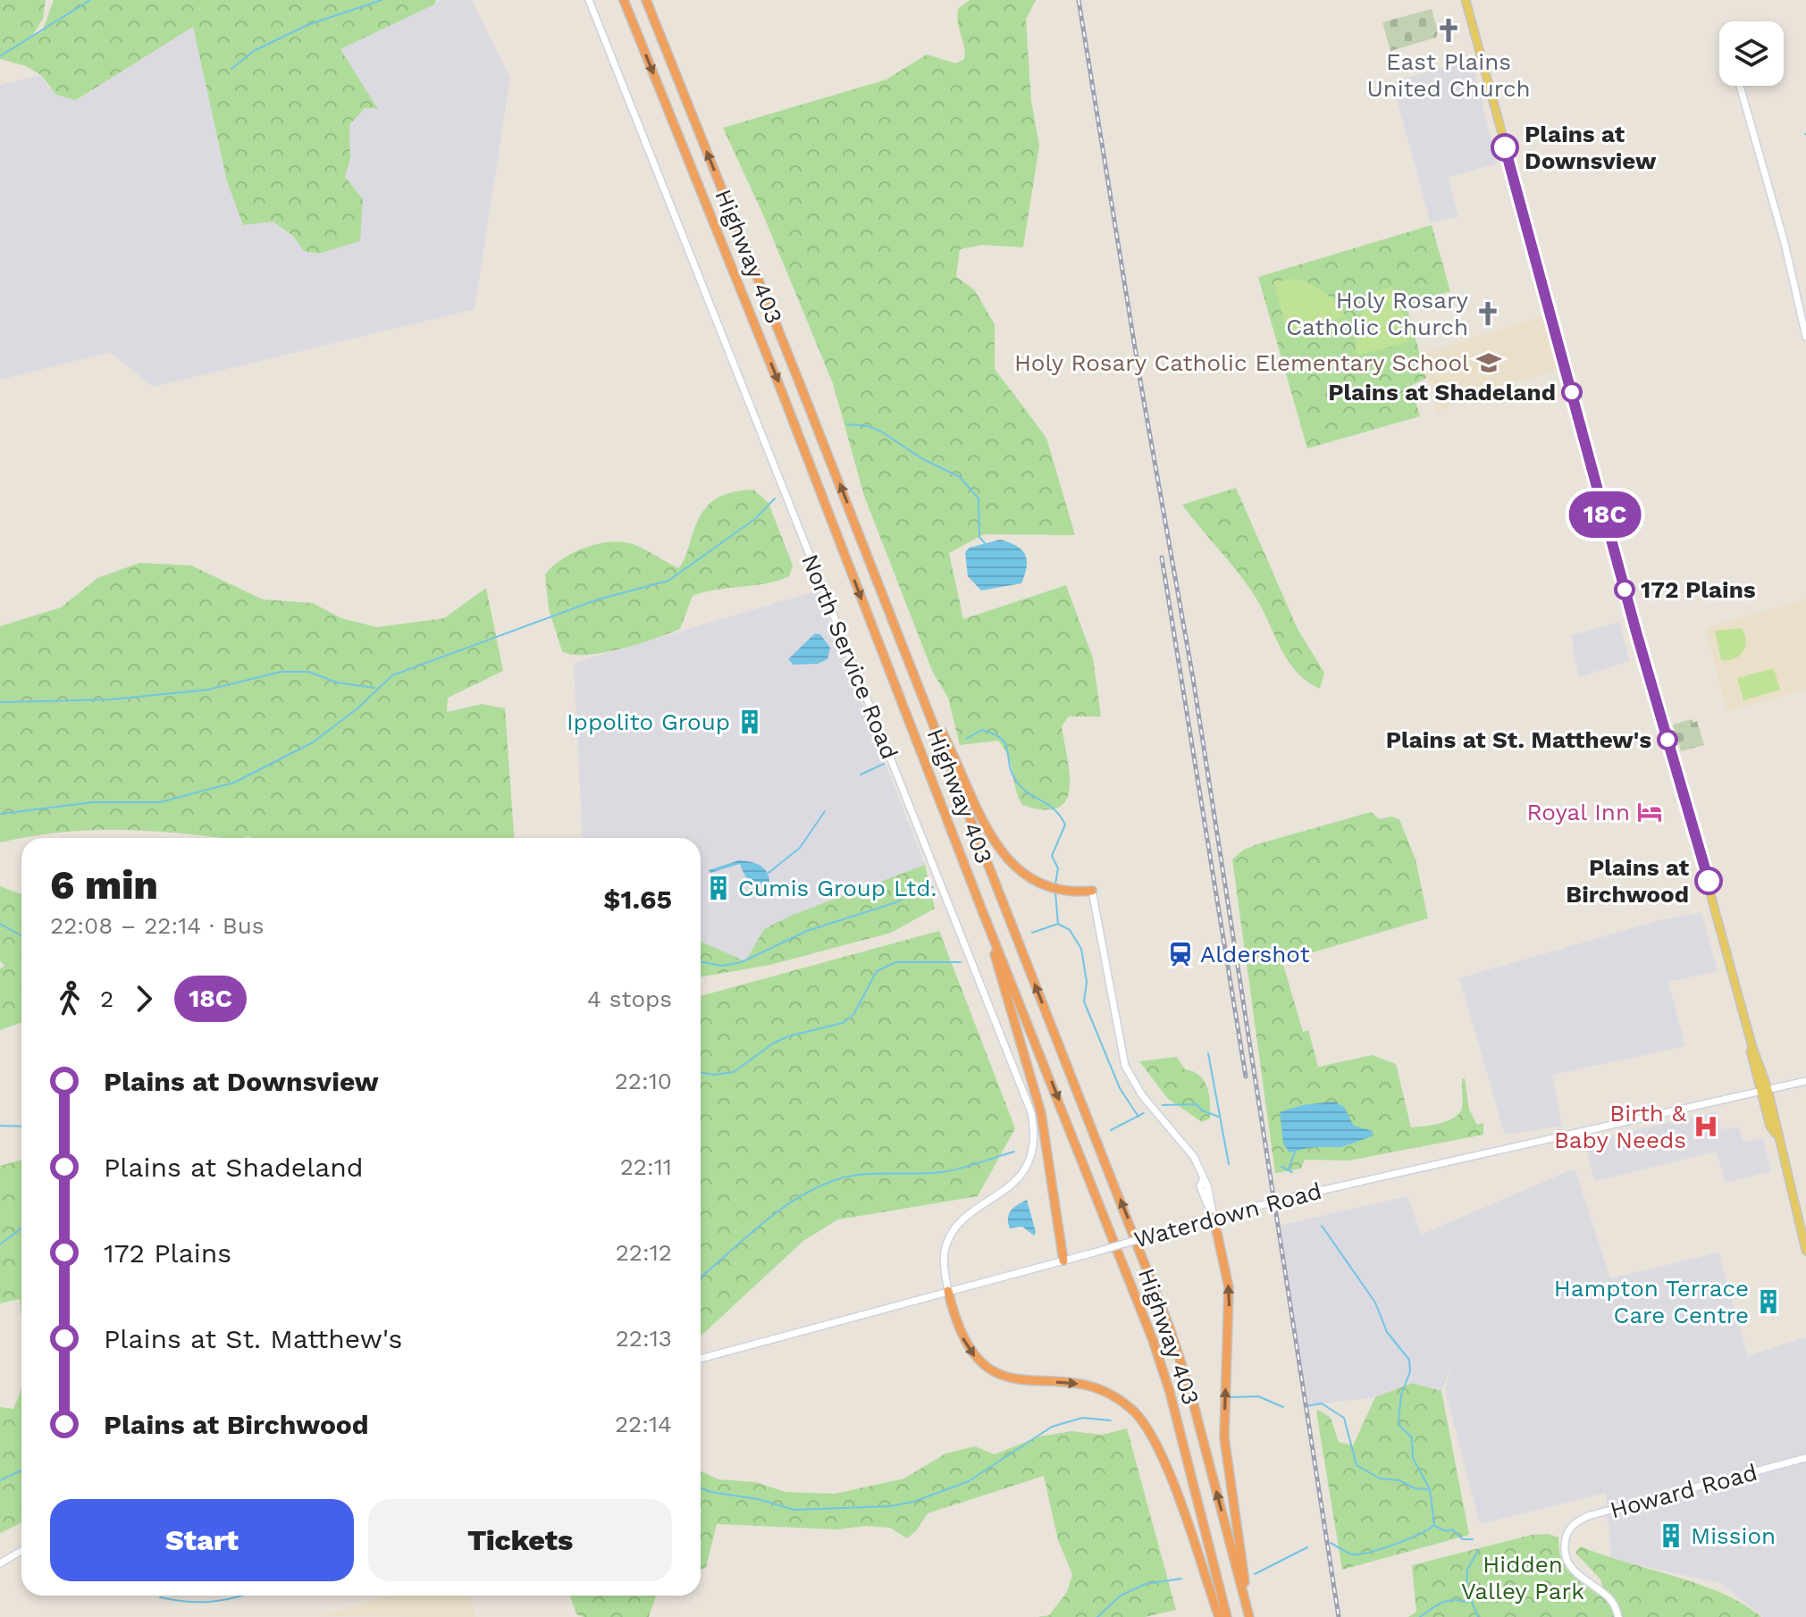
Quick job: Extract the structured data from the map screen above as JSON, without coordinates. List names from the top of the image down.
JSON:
{
  "streets": {
    "highway": ["Highway 403"],
    "street": ["North Service Road", "Waterdown Road", "Howard Road"]
  },
  "crossings": [
    ["North Service Road", "Waterdown Road"]
  ],
  "parks": ["Hidden Valley Park"],
  "places": {
    "church": ["East Plains United Church", "Holy Rosary Catholic Church"],
    "other": [
      "Plains at Downsview",
      "Plains at Shadeland",
      "172 Plains",
      "Plains at St. Matthew's",
      "Plains at Birchwood"
    ],
    "school or university": ["Holy Rosary Catholic Elementary School"],
    "building": [
      "Ippolito Group",
      "Cumis Group Ltd.",
      "Hampton Terrace Care Centre",
      "Mission"
    ],
    "hotel": ["Royal Inn"],
    "station": ["Aldershot"],
    "hospital": ["Birth & Baby Needs"]
  },
  "lines": ["bus line 18C"],
  "page": {
    "on_map": "18C",
    "heading": ["6 min", "22:08 – 22:14 · Bus", "$1.65"],
    "legs": ["2", "18C", "4 stops"],
    "list": [
      {
        "name": "Plains at Downsview",
        "value": "22:10"
      },
      {
        "name": "Plains at Shadeland",
        "value": "22:11"
      },
      {
        "name": "172 Plains",
        "value": "22:12"
      },
      {
        "name": "Plains at St. Matthew's",
        "value": "22:13"
      },
      {
        "name": "Plains at Birchwood",
        "value": "22:14"
      }
    ],
    "buttons": ["Start", "Tickets"]
  }
}
